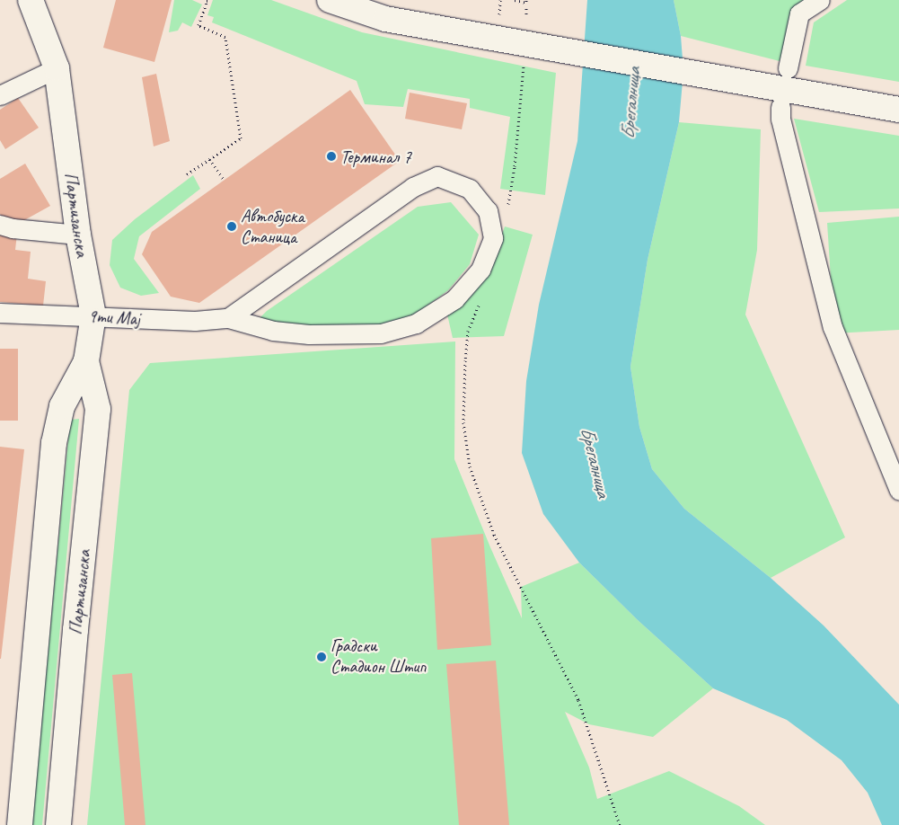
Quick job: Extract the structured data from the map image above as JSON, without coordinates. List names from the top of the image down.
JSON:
{
  "streets": {
    "street": ["Партизанска", "9ти Мај"]
  },
  "crossings": [
    ["Партизанска", "9ти Мај"]
  ],
  "water": ["Брегалница"],
  "places": ["Терминал 7", "Автобуска Станица", "Градски Стадион Штип"]
}
